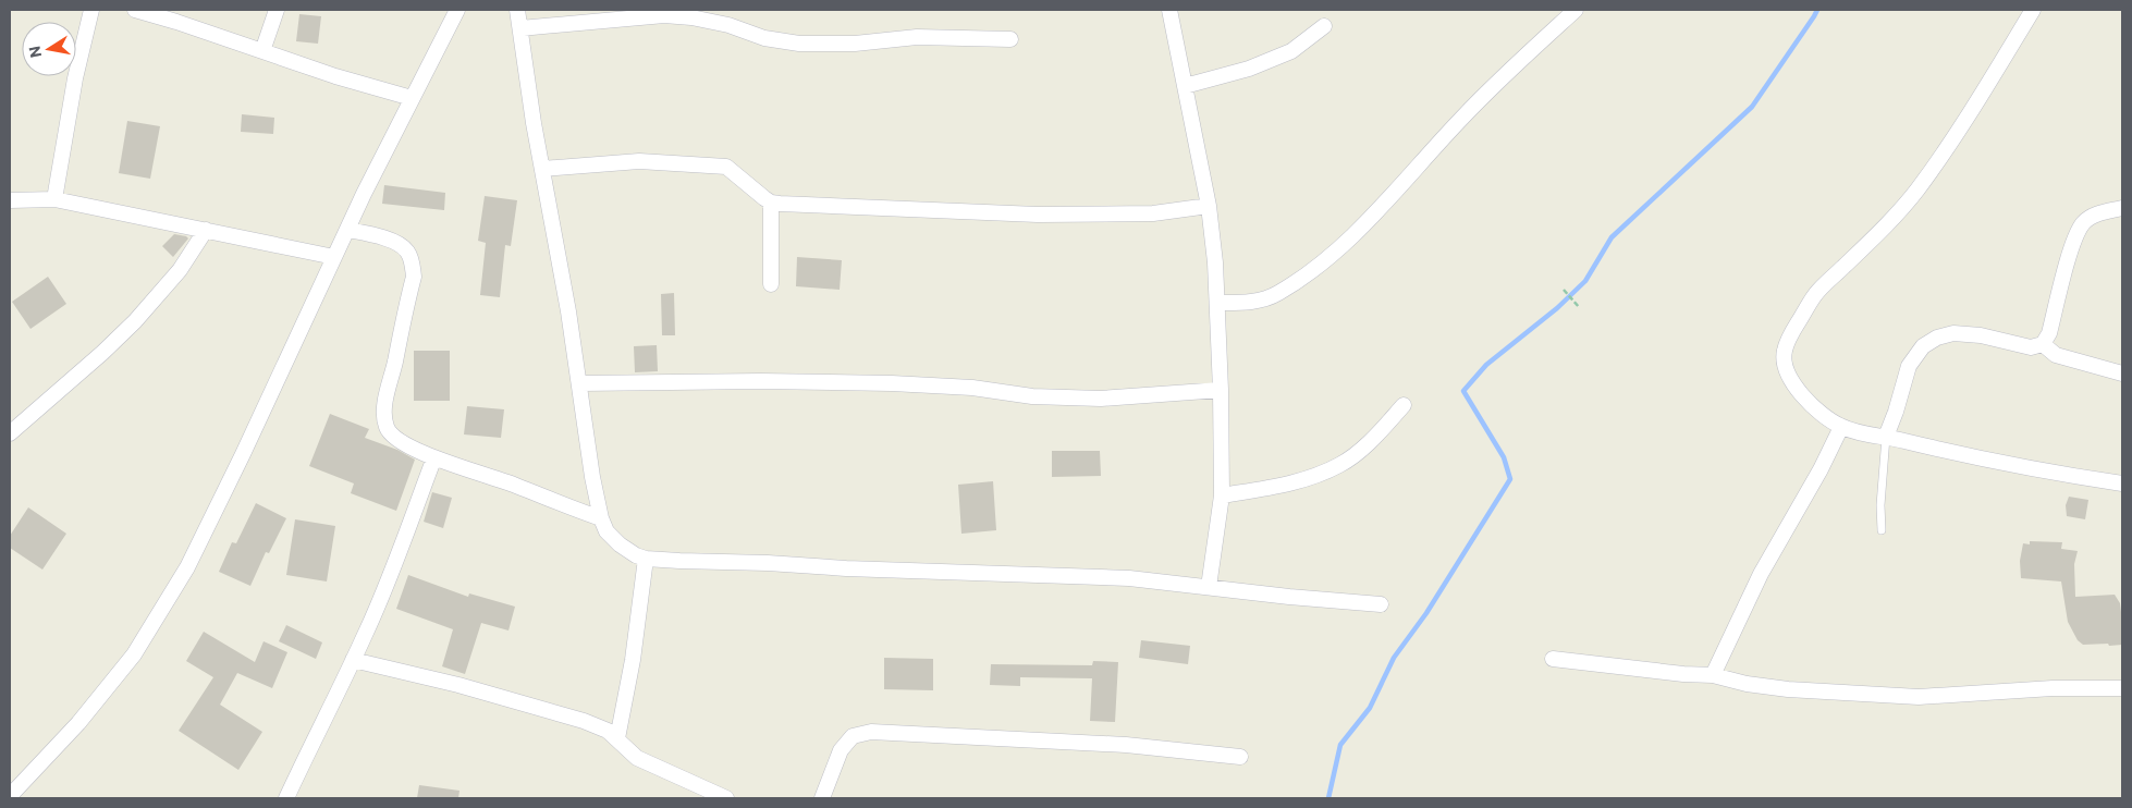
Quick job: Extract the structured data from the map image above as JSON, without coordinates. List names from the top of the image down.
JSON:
{
  "north": "left"
}
